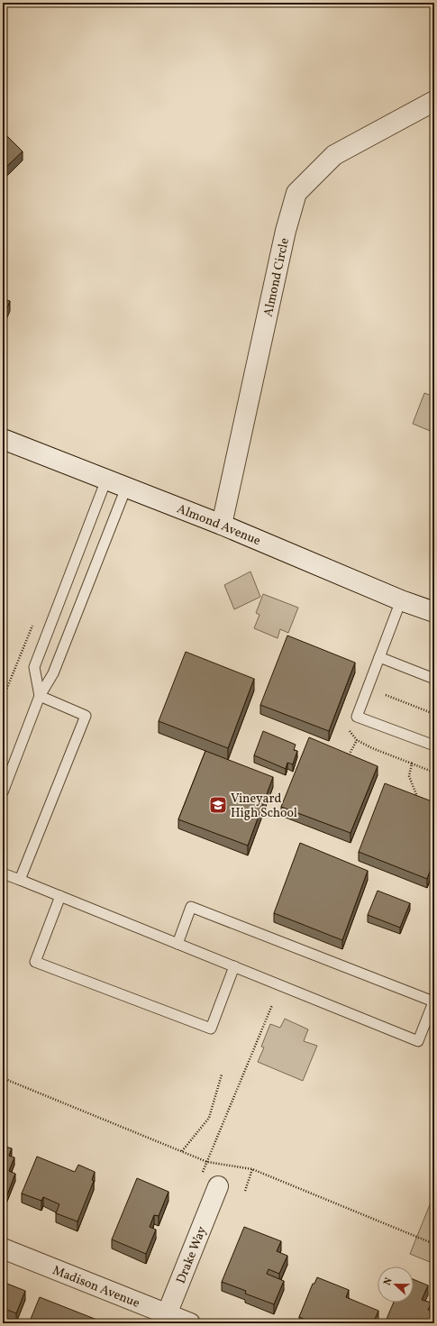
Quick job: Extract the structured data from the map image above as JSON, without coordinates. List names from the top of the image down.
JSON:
{
  "streets": {
    "street": [
      "Almond Circle",
      "Almond Avenue",
      "Drake Way",
      "Madison Avenue"
    ]
  },
  "crossings": [
    ["Almond Circle", "Almond Avenue"],
    ["Drake Way", "Madison Avenue"]
  ],
  "places": {
    "school or university": ["Vineyard High School"]
  },
  "north": "left"
}
